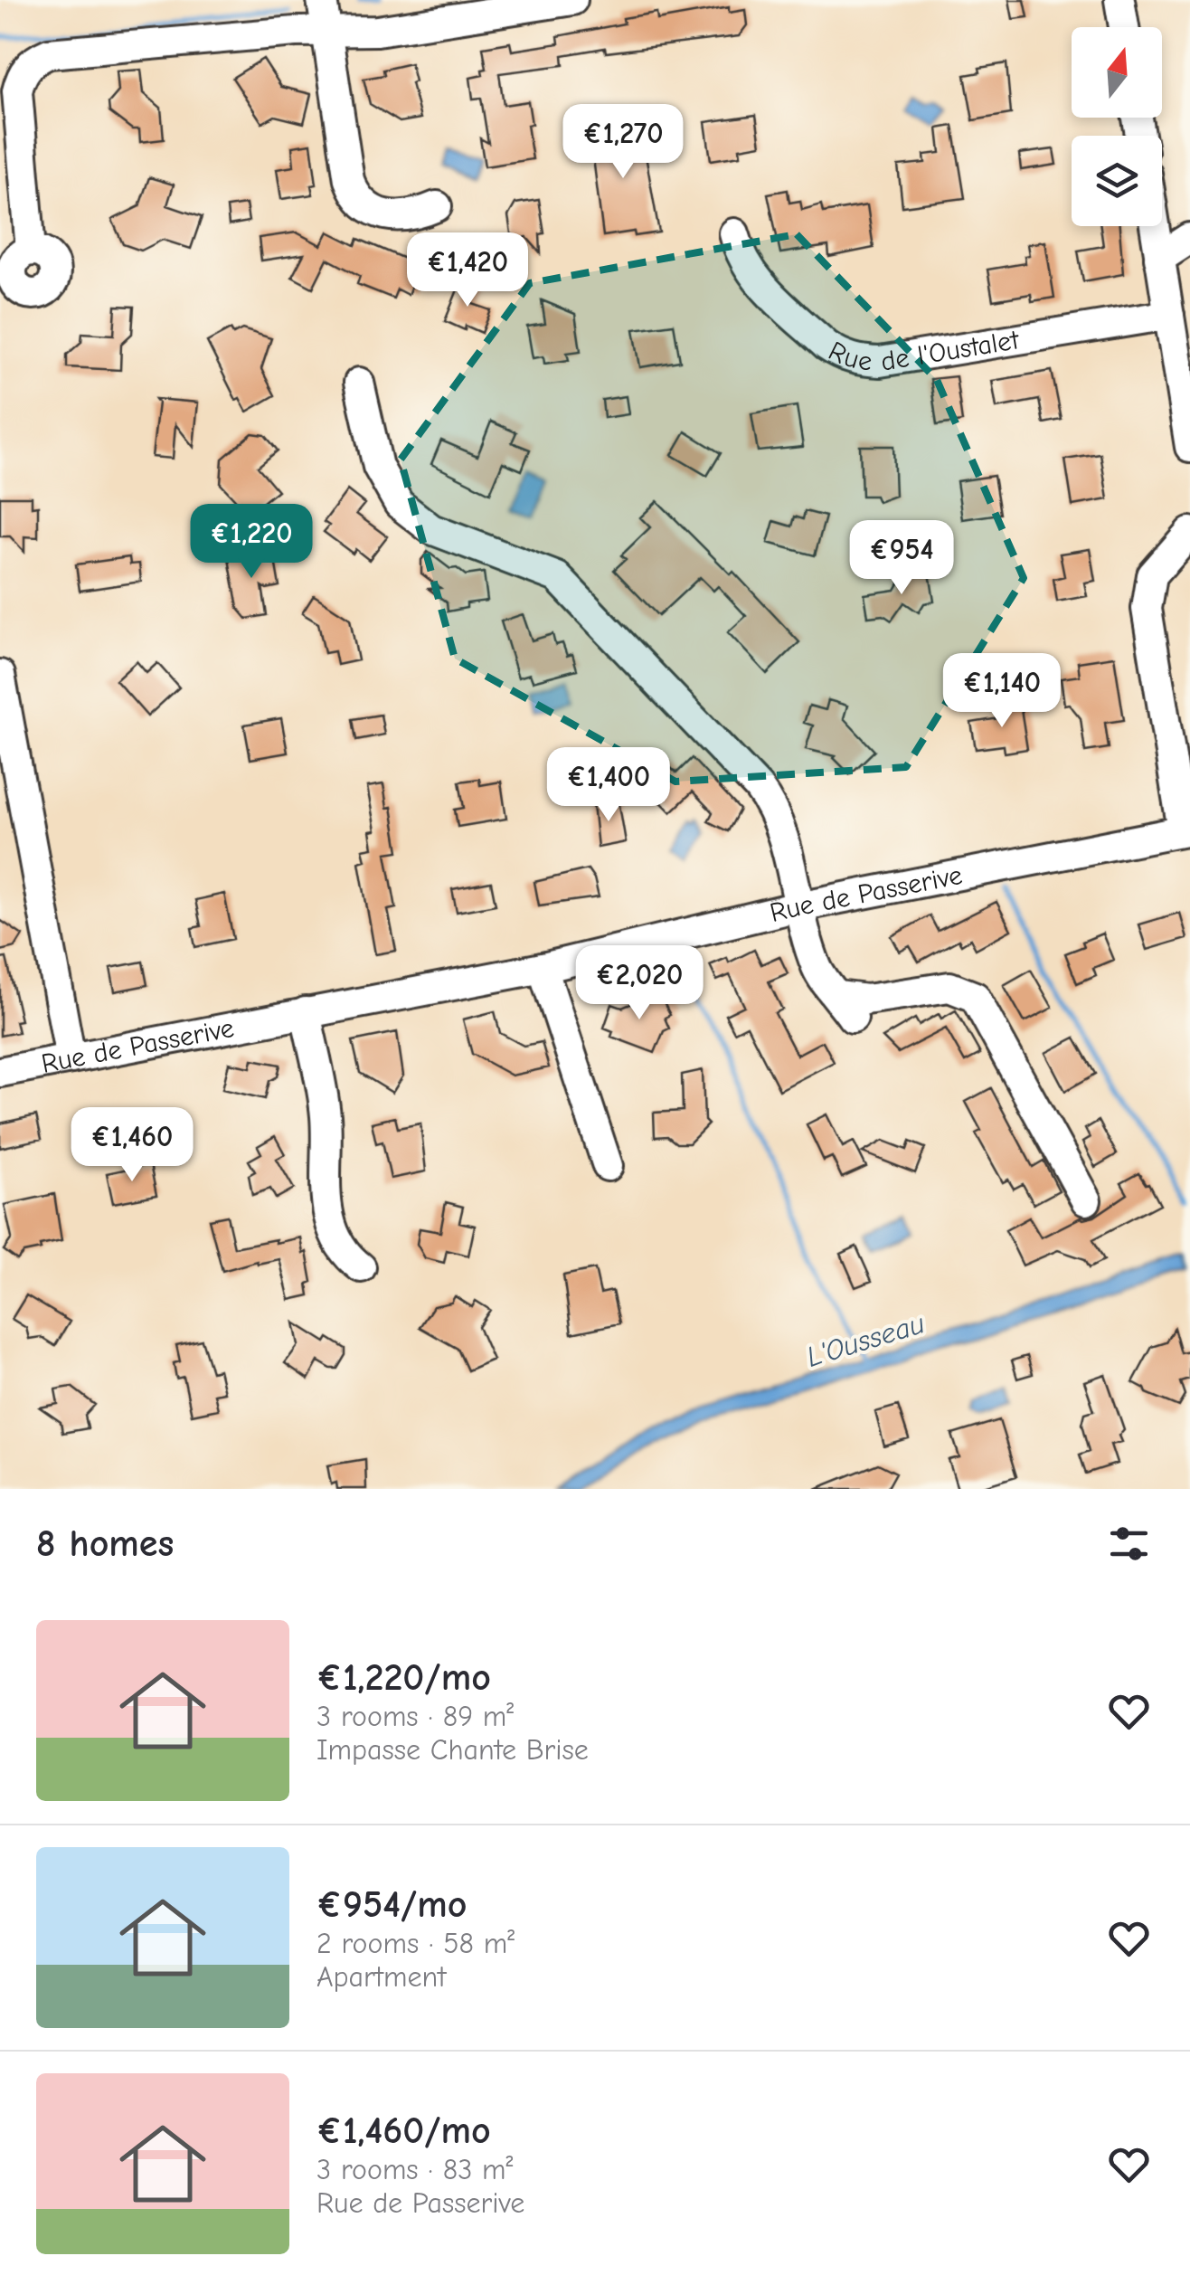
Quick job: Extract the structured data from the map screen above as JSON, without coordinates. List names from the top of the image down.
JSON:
{
  "streets": {
    "street": ["Rue de l'Oustalet", "Rue de Passerive"]
  },
  "water": ["L'Ousseau"],
  "north": "top",
  "page": {
    "price": [
      "€1,270",
      "€1,420",
      "€1,220",
      "€954",
      "€1,140",
      "€1,400",
      "€2,020",
      "€1,460"
    ],
    "heading": "8 homes",
    "list": [
      {
        "name": "€1,220/mo",
        "note": "3 rooms · 89 m² · Impasse Chante Brise"
      },
      {
        "name": "€954/mo",
        "note": "2 rooms · 58 m² · Apartment"
      },
      {
        "name": "€1,460/mo",
        "note": "3 rooms · 83 m² · Rue de Passerive"
      }
    ]
  }
}
